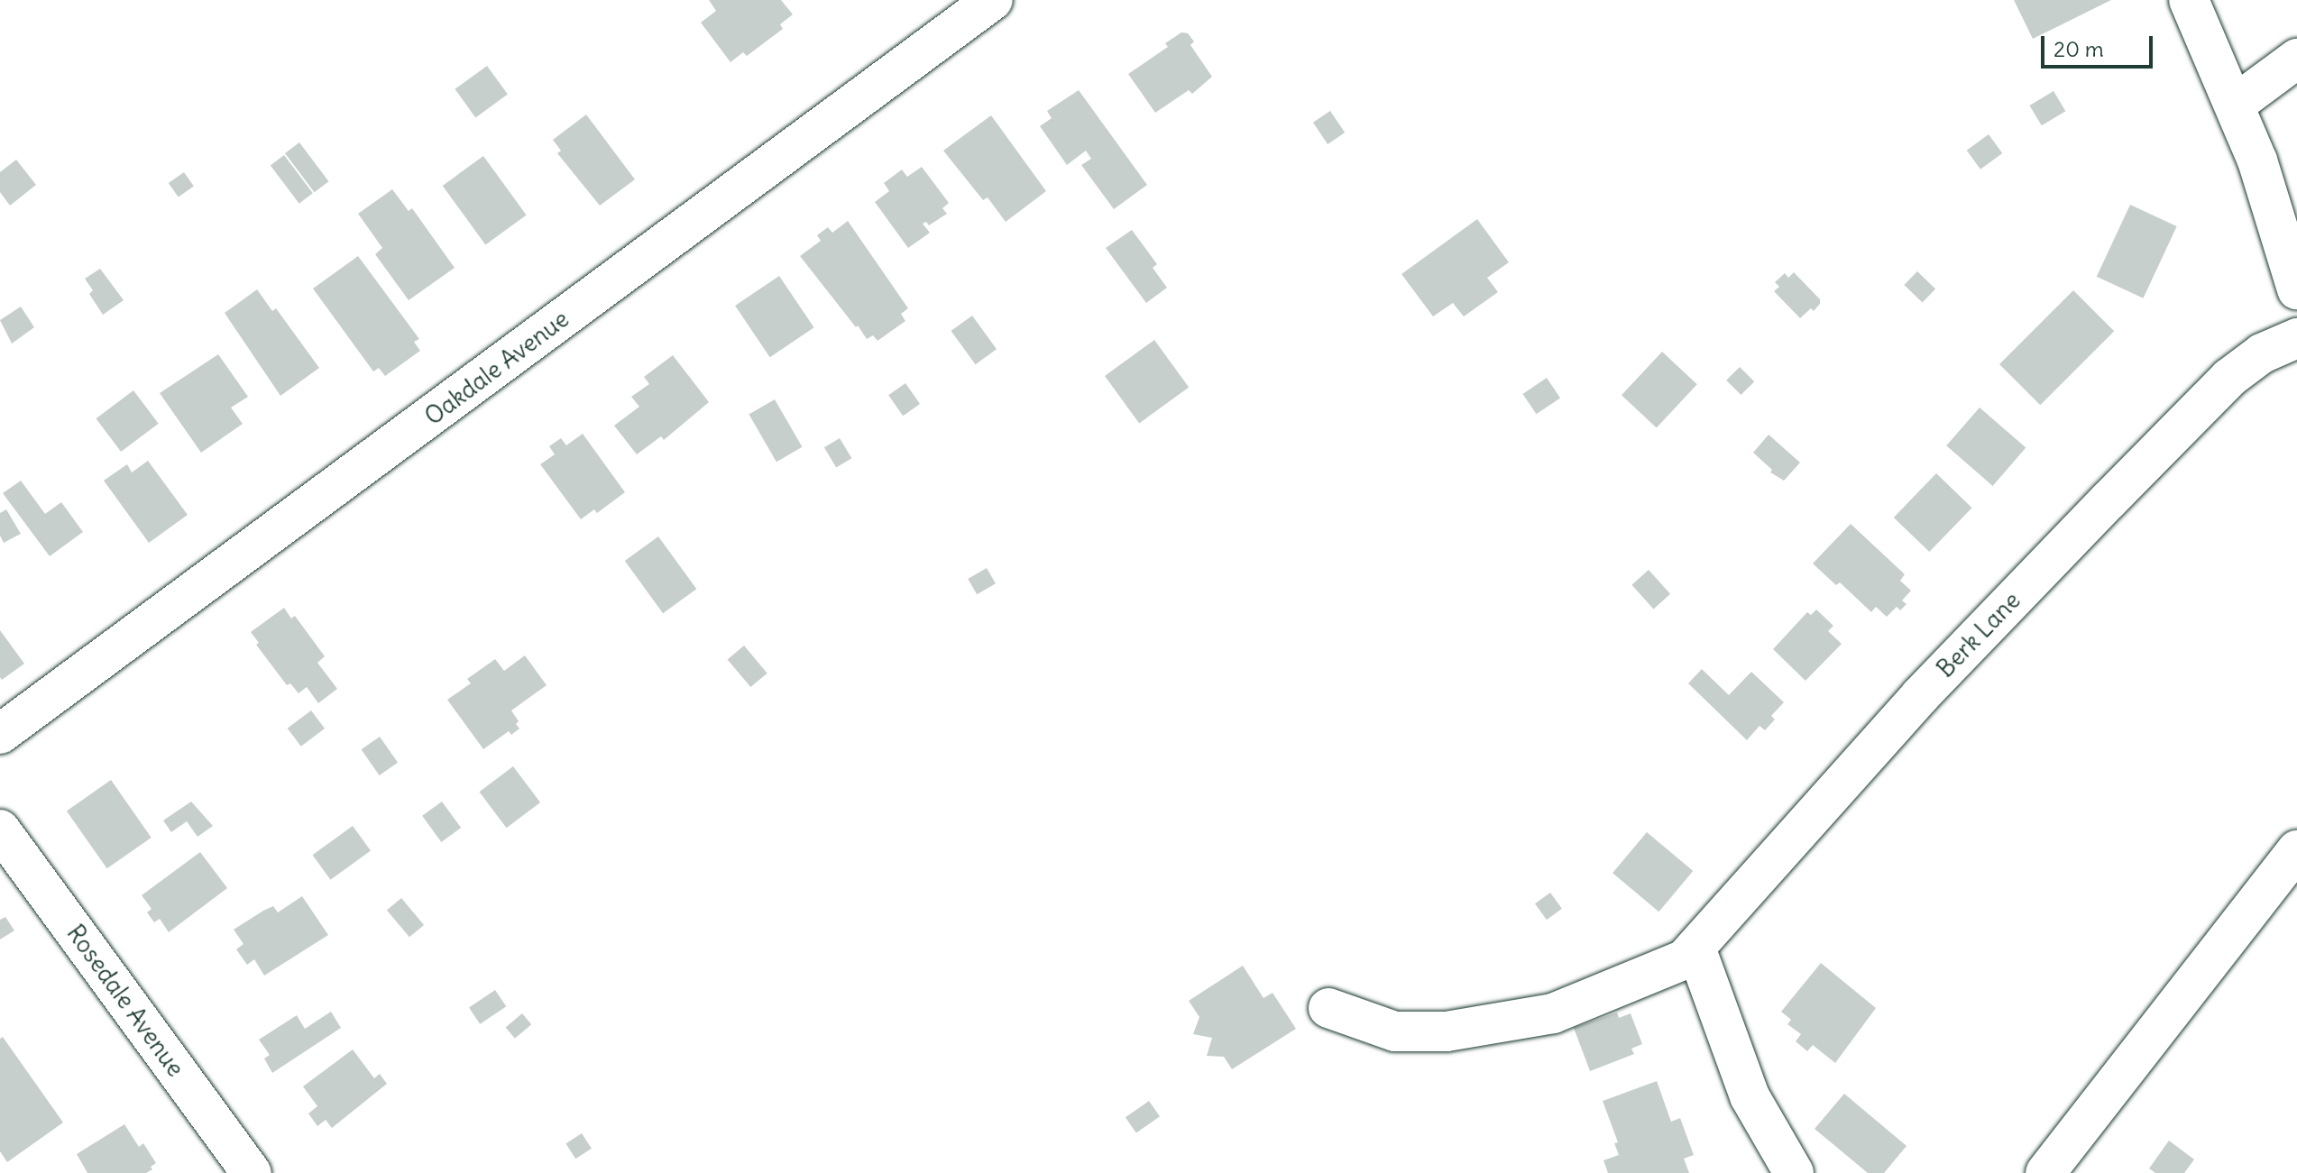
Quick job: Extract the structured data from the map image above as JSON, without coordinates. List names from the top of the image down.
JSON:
{
  "streets": {
    "street": ["Oakdale Avenue", "Berk Lane", "Rosedale Avenue"]
  },
  "scale_bar": "20 m"
}
